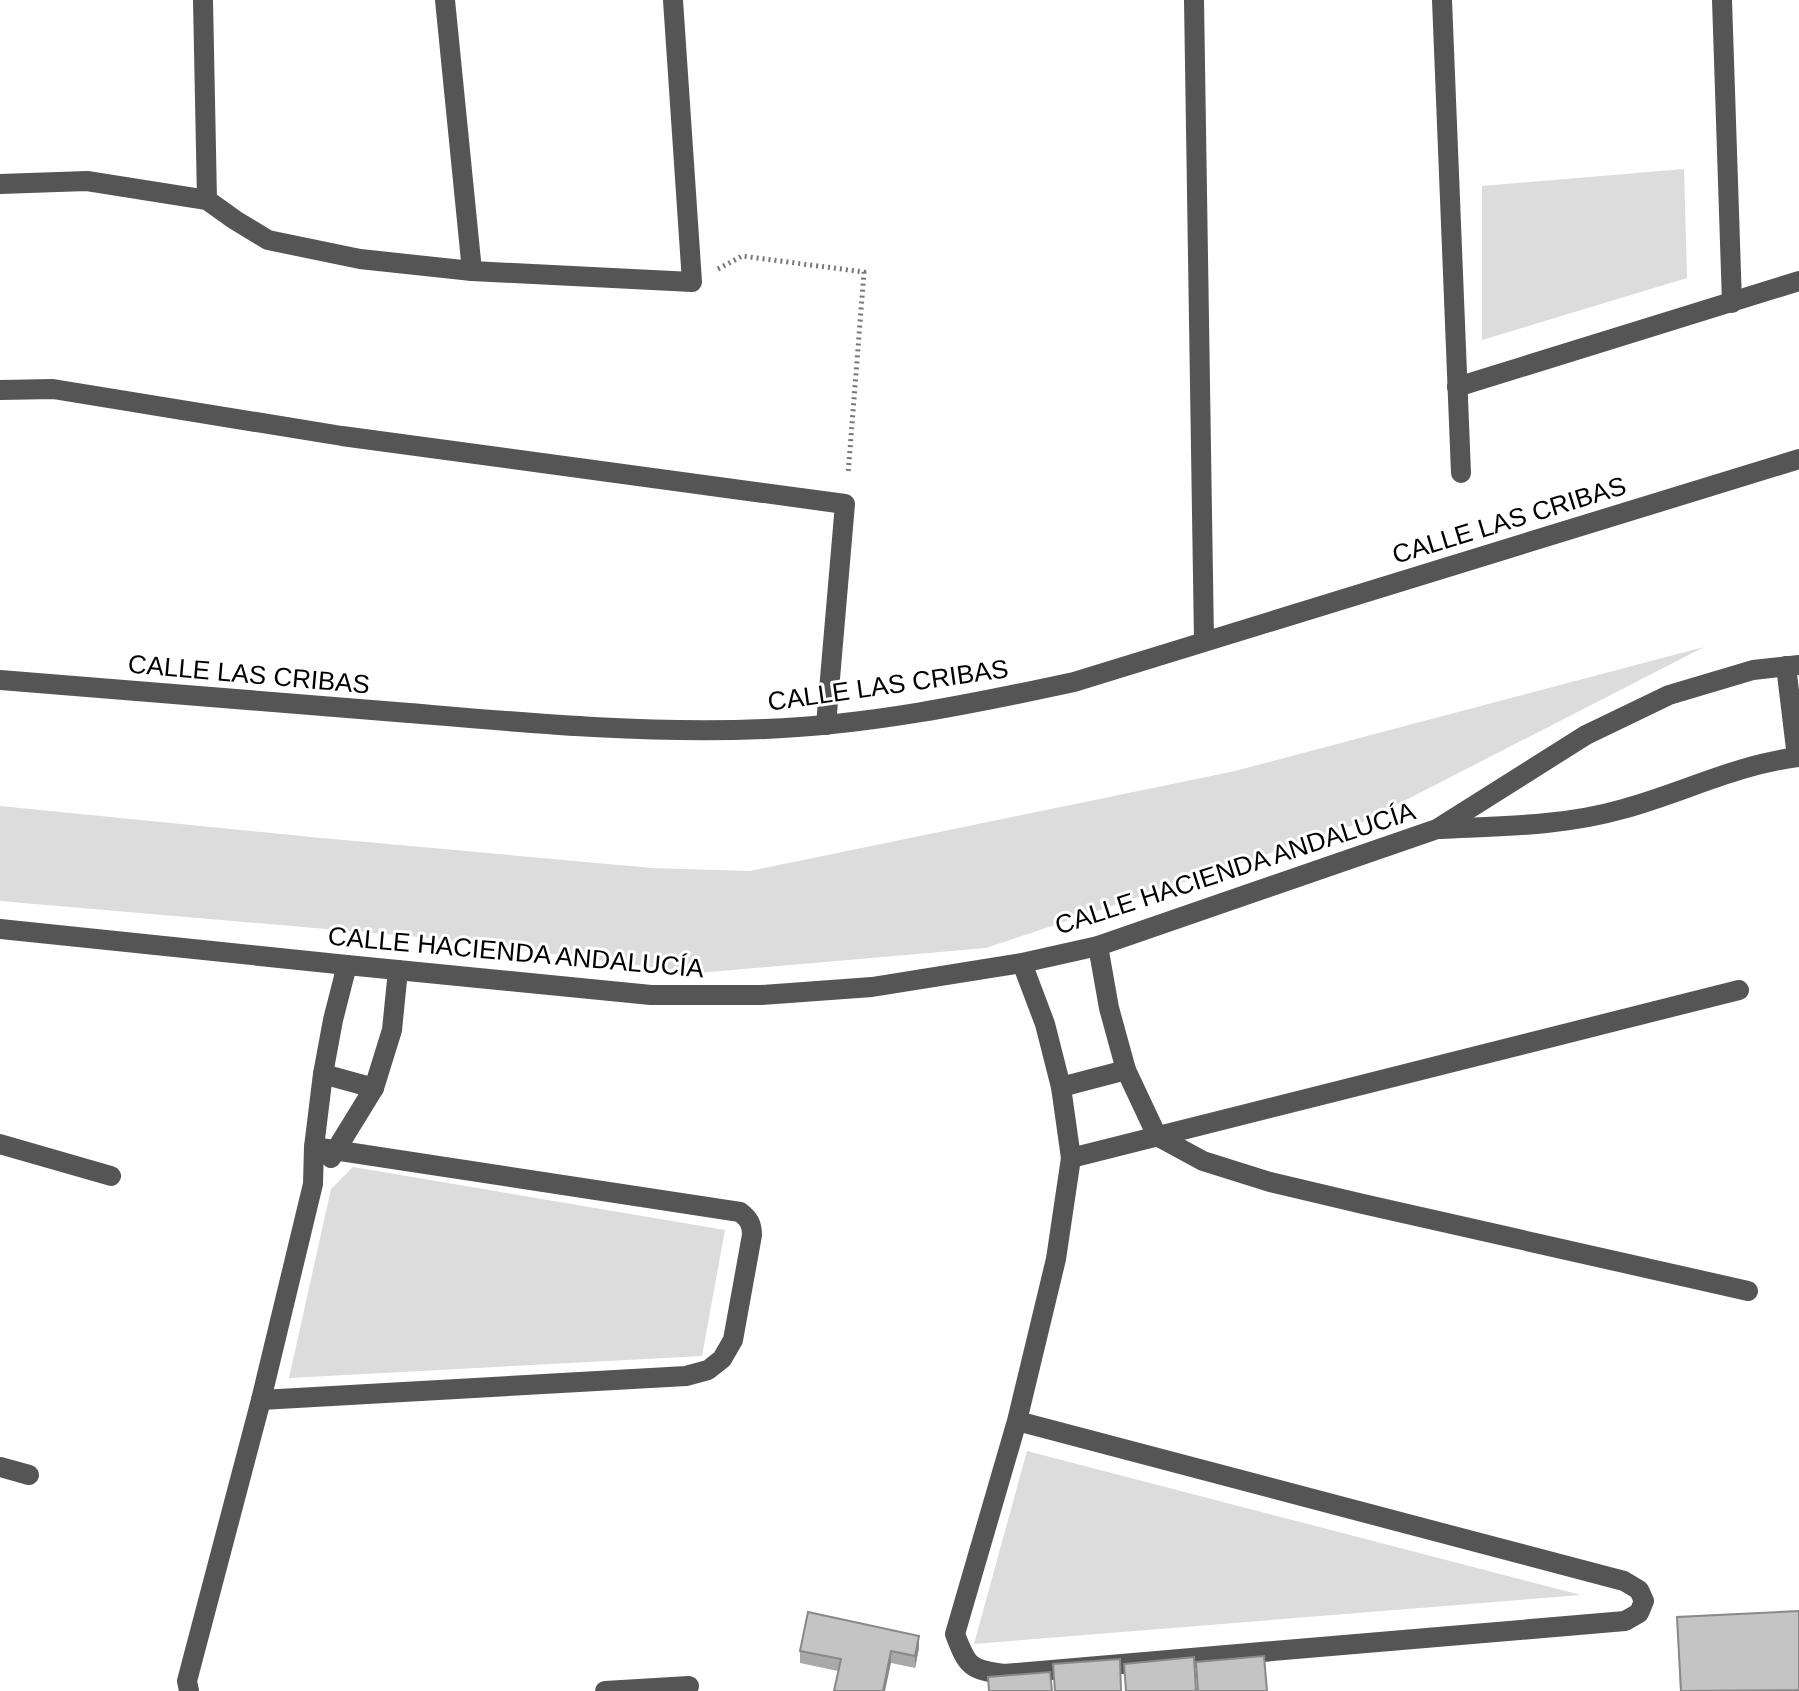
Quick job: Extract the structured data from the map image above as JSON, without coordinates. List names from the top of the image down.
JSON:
{
  "streets": {
    "street": ["CALLE LAS CRIBAS", "CALLE HACIENDA ANDALUCÍA"]
  }
}
